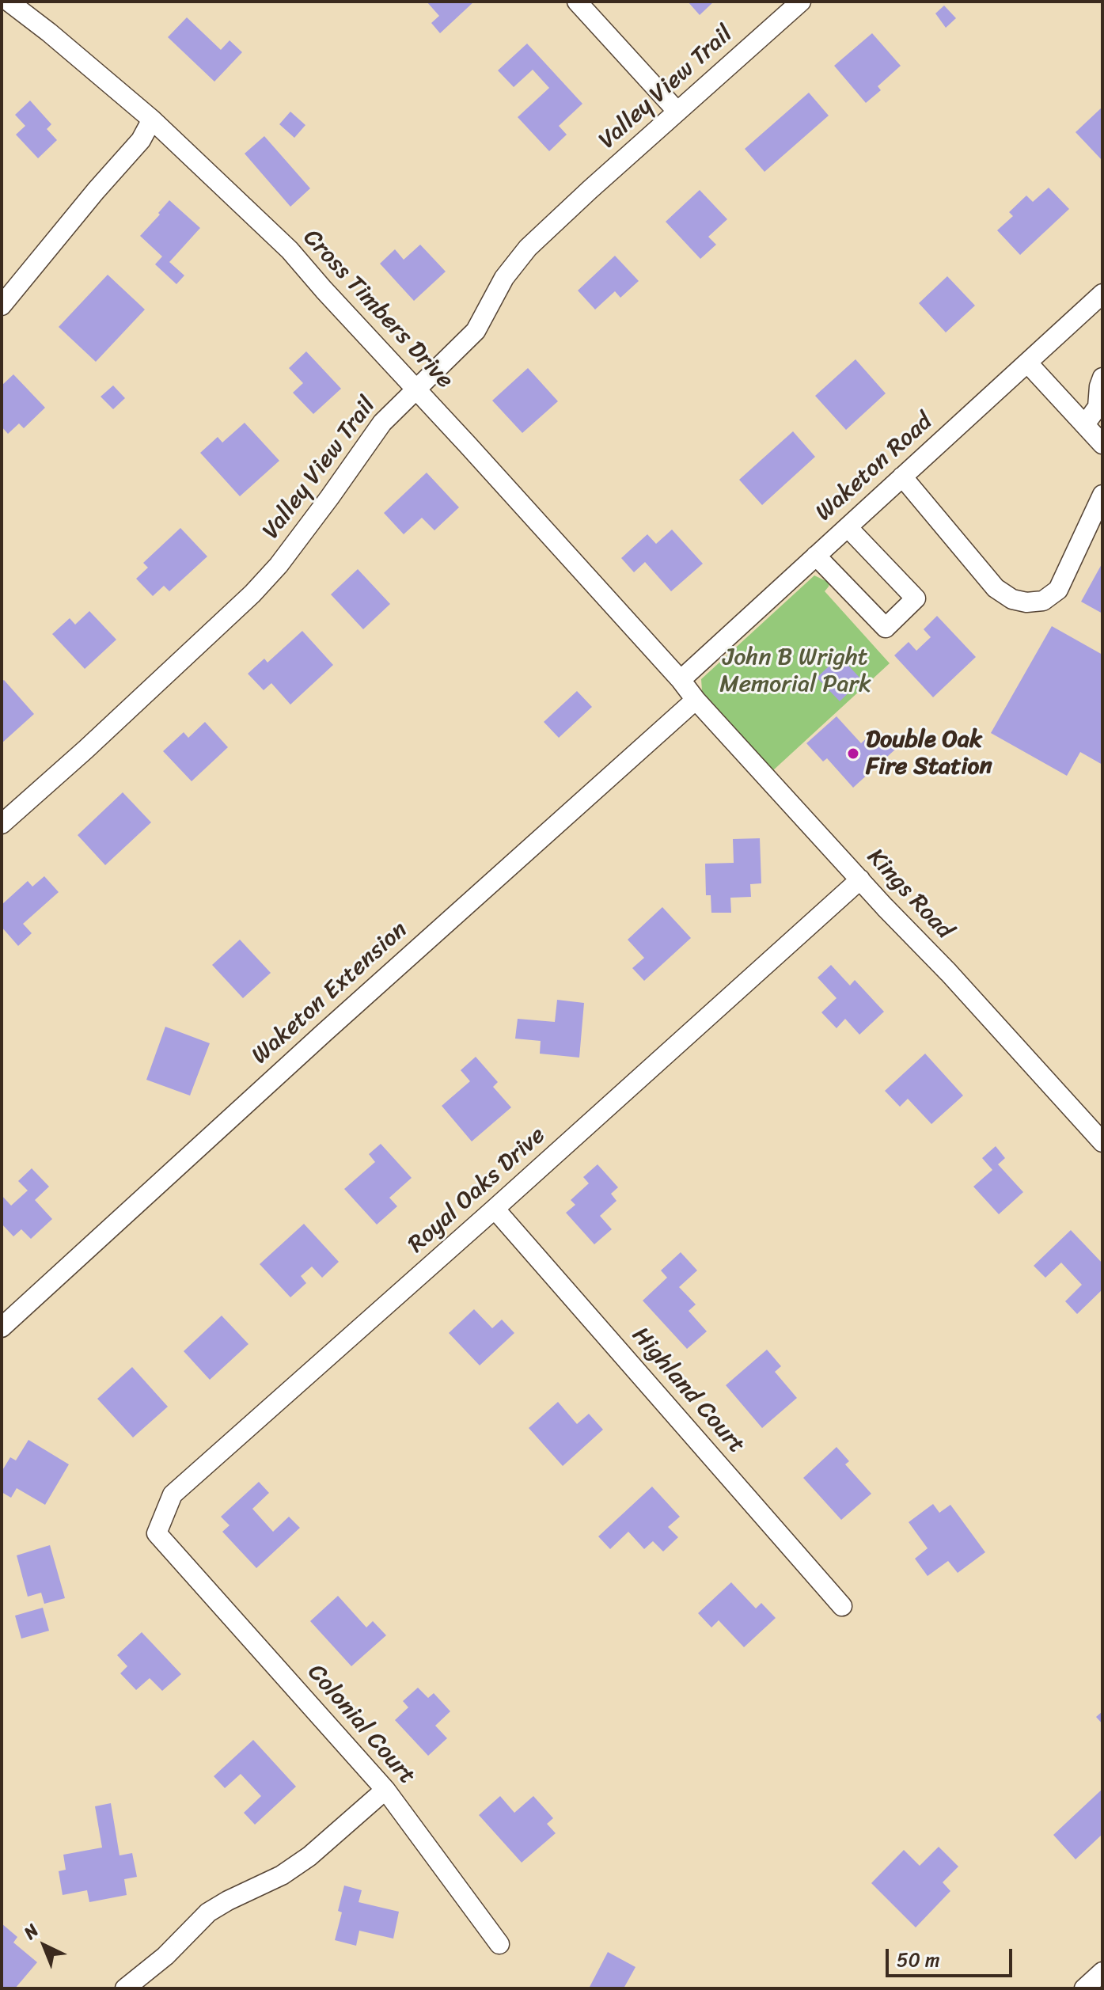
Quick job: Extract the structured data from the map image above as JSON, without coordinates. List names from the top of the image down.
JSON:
{
  "streets": {
    "street": [
      "Valley View Trail",
      "Cross Timbers Drive",
      "Waketon Road",
      "Kings Road",
      "Waketon Extension",
      "Royal Oaks Drive",
      "Highland Court",
      "Colonial Court"
    ]
  },
  "crossings": [
    ["Valley View Trail", "Cross Timbers Drive"],
    ["Cross Timbers Drive", "Waketon Road"],
    ["Cross Timbers Drive", "Kings Road"],
    ["Waketon Road", "Kings Road"],
    ["Kings Road", "Waketon Extension"],
    ["Kings Road", "Royal Oaks Drive"],
    ["Royal Oaks Drive", "Highland Court"],
    ["Royal Oaks Drive", "Colonial Court"]
  ],
  "parks": ["John B Wright Memorial Park"],
  "places": ["Double Oak Fire Station"],
  "scale_bar": "50 m",
  "north": "top left"
}
